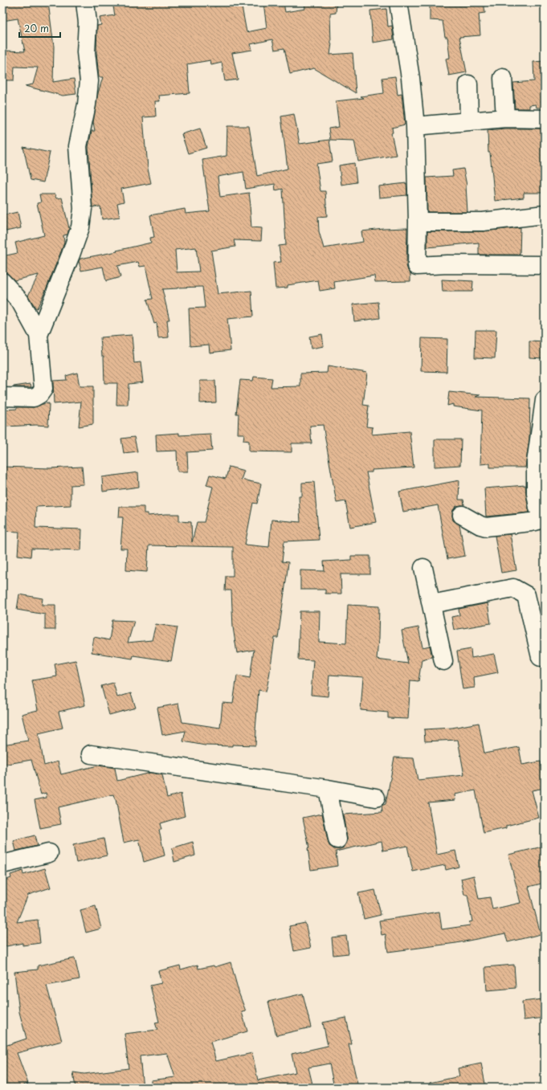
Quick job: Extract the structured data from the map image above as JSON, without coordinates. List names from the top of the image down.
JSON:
{
  "scale_bar": "20 m"
}
